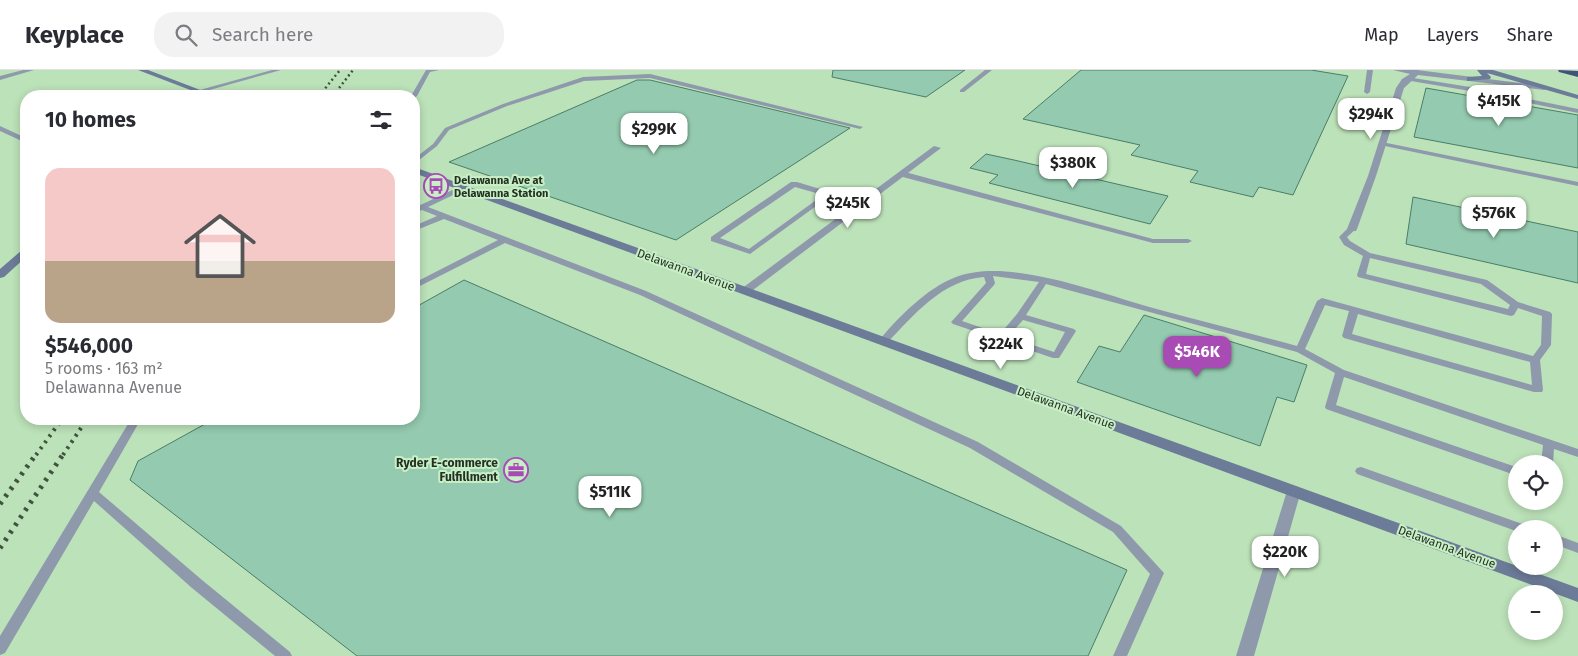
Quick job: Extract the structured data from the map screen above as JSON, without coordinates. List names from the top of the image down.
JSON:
{
  "streets": {
    "street": ["Delawanna Avenue"]
  },
  "places": {
    "bus stop": ["Delawanna Ave at Delawanna Station"],
    "office": ["Ryder E-commerce Fulfillment"]
  },
  "page": {
    "header": "Keyplace",
    "search": "Search here",
    "nav": ["Map", "Layers", "Share"],
    "price": [
      "$415K",
      "$294K",
      "$299K",
      "$380K",
      "$245K",
      "$576K",
      "$224K",
      "$546K",
      "$511K",
      "$220K"
    ],
    "heading": "10 homes",
    "list": [
      {
        "name": "$546,000",
        "note": "5 rooms · 163 m² · Delawanna Avenue"
      }
    ],
    "map_buttons": ["+", "−"]
  }
}
